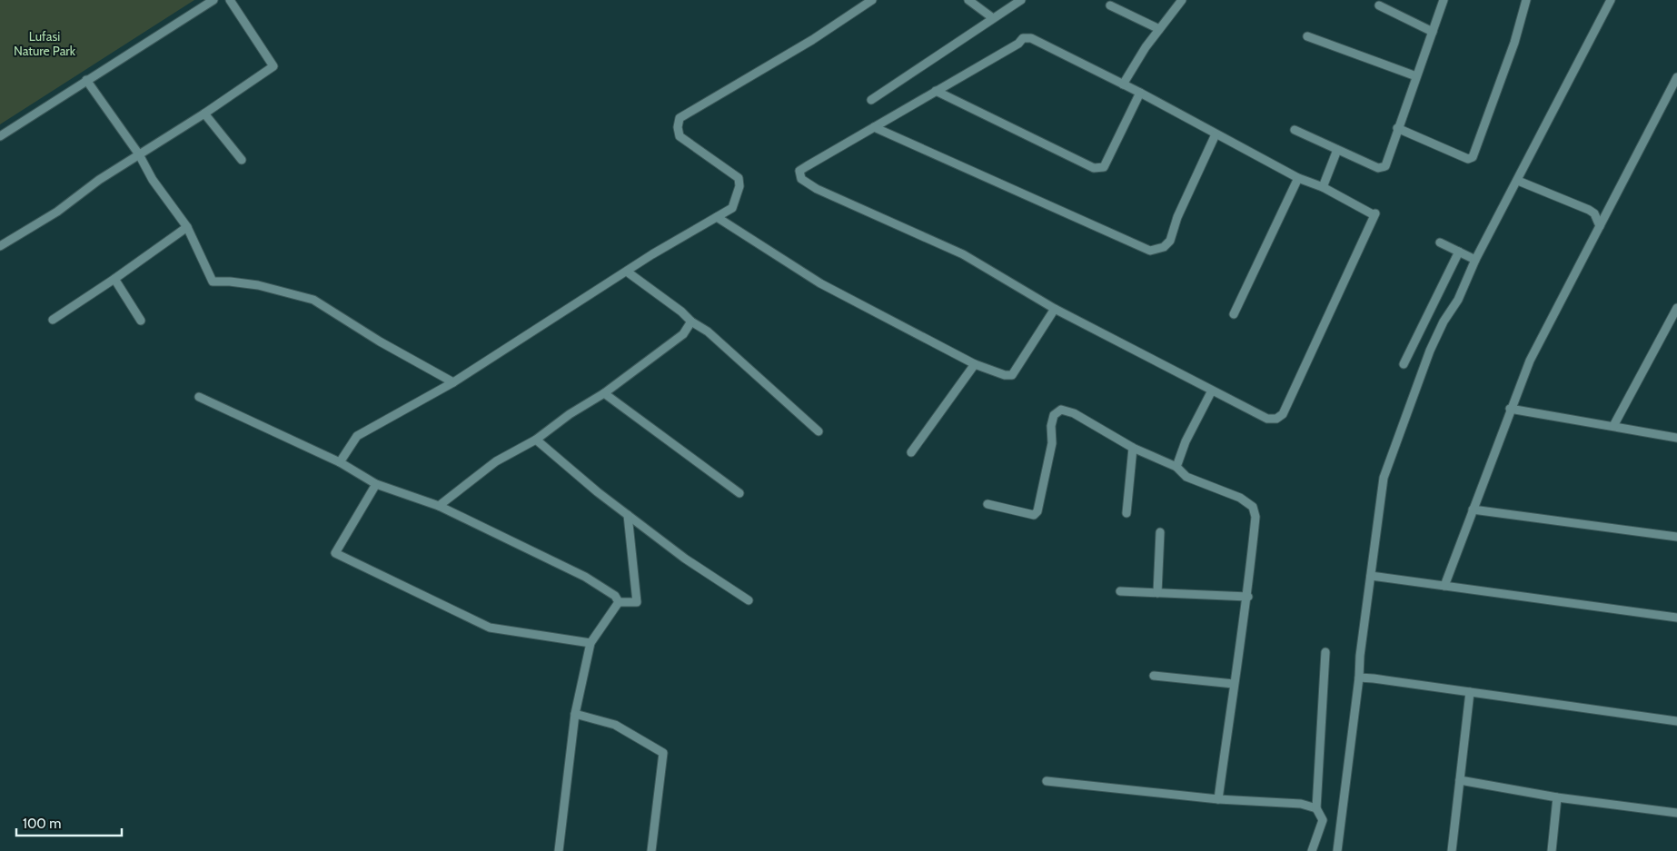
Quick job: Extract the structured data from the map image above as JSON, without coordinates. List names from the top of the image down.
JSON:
{
  "parks": ["Lufasi Nature Park"],
  "scale_bar": "100 m"
}
